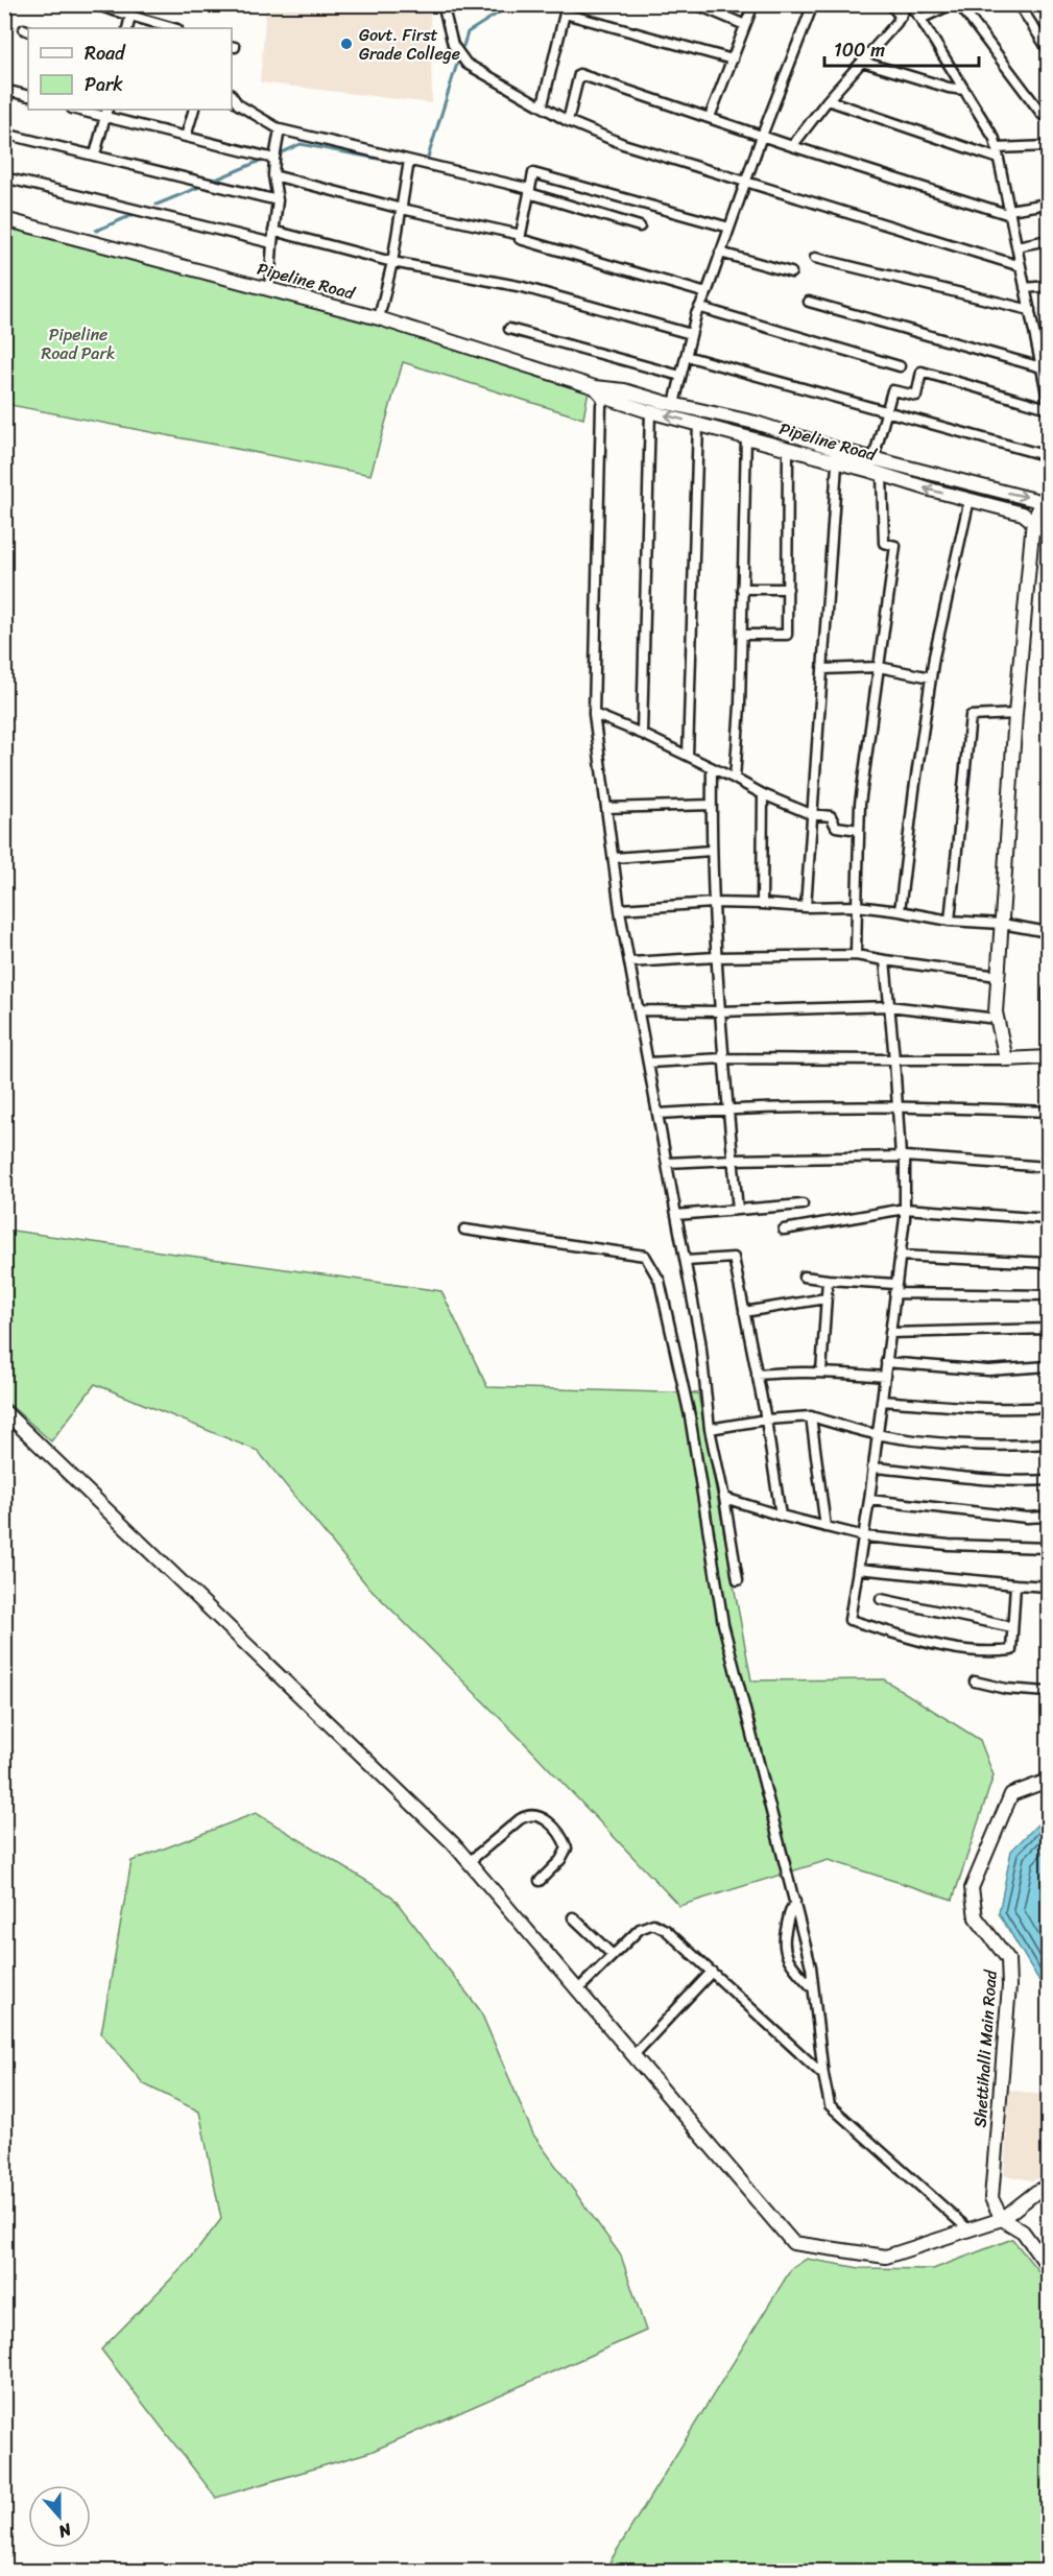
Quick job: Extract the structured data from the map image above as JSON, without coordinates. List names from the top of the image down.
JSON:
{
  "streets": {
    "street": ["Pipeline Road", "Shettihalli Main Road"]
  },
  "parks": ["Pipeline Road Park"],
  "places": ["Govt. First Grade College"],
  "legend": ["Road", "Park"],
  "scale_bar": "100 m",
  "north": "bottom"
}
